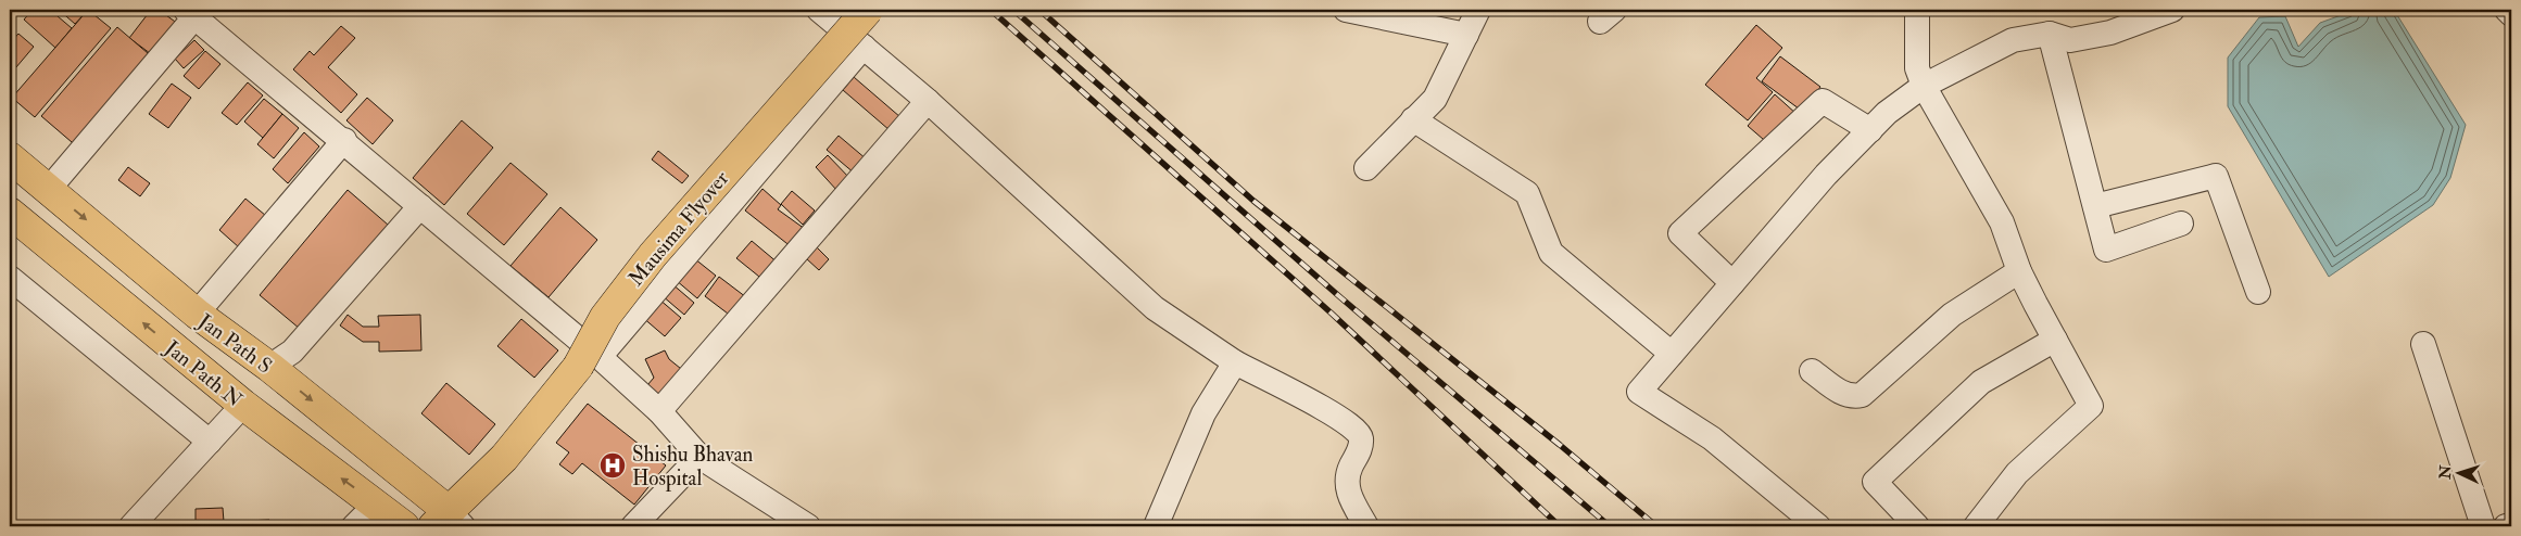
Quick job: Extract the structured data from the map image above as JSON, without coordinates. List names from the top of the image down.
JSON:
{
  "streets": {
    "main road": ["Mausima Flyover", "Jan Path S", "Jan Path N"]
  },
  "crossings": [
    ["Mausima Flyover", "Jan Path S"]
  ],
  "one_way": ["Jan Path S", "Jan Path N"],
  "places": {
    "hospital": ["Shishu Bhavan Hospital"]
  },
  "north": "left"
}
